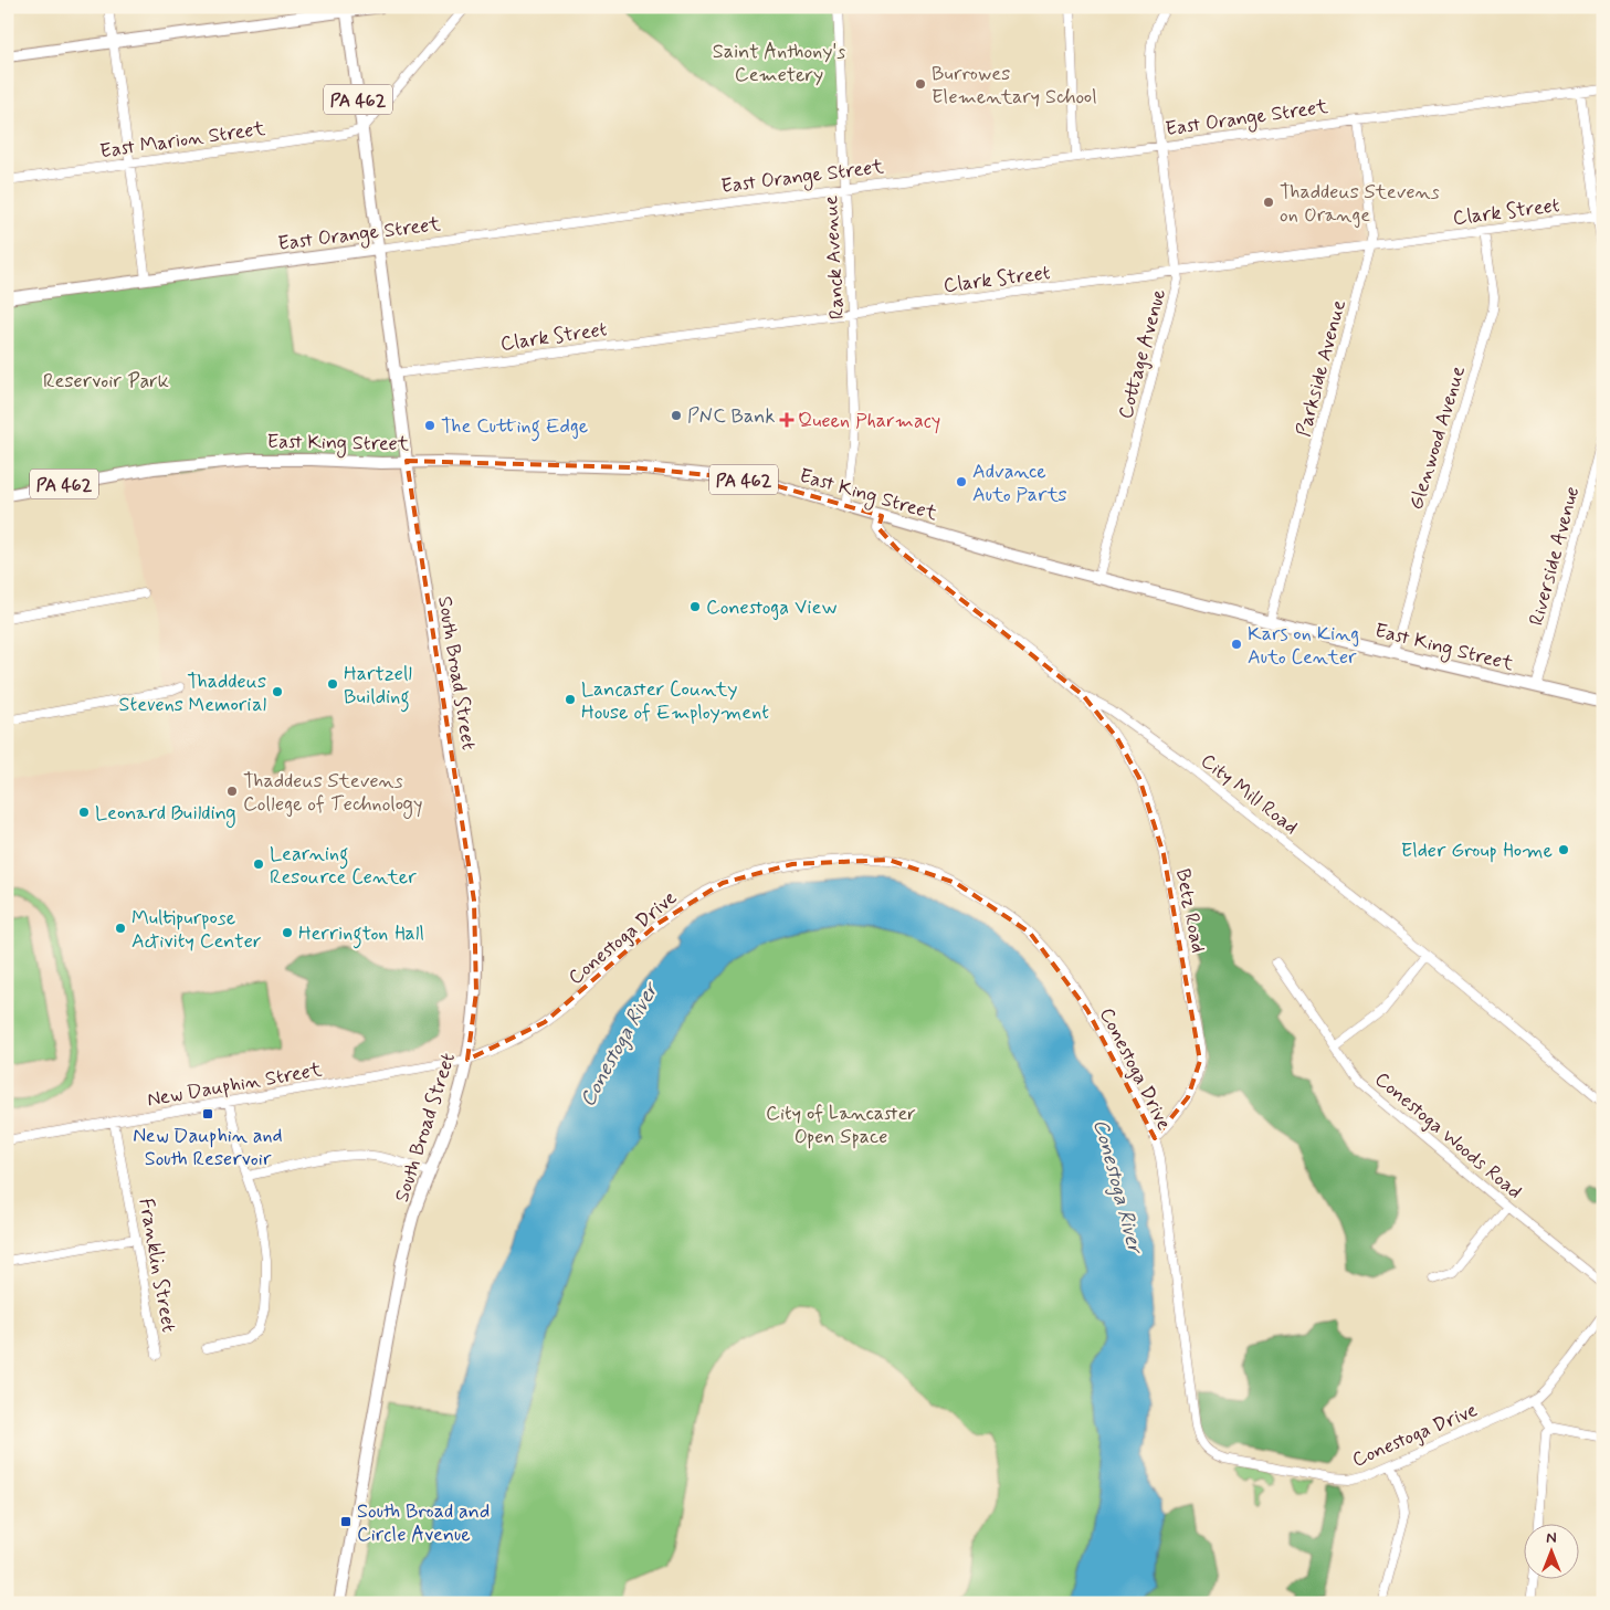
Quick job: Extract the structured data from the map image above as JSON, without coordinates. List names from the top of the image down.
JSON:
{
  "streets": {
    "main road": [
      "PA 462",
      "East Orange Street",
      "East King Street",
      "South Broad Street"
    ],
    "street": [
      "East Marion Street",
      "Clark Street",
      "Ranck Avenue",
      "Cottage Avenue",
      "Parkside Avenue",
      "Glenwood Avenue",
      "Riverside Avenue",
      "City Mill Road",
      "Betz Road",
      "Conestoga Drive",
      "New Dauphin Street",
      "Conestoga Woods Road",
      "Franklin Street"
    ]
  },
  "crossings": [
    ["PA 462", "East Orange Street"],
    ["PA 462", "East Marion Street"],
    ["PA 462", "Clark Street"],
    ["PA 462", "East King Street"],
    ["PA 462", "South Broad Street"],
    ["East Orange Street", "Ranck Avenue"],
    ["East Orange Street", "Cottage Avenue"],
    ["East Orange Street", "Parkside Avenue"],
    ["Clark Street", "Ranck Avenue"],
    ["Clark Street", "Cottage Avenue"],
    ["Clark Street", "Parkside Avenue"],
    ["Clark Street", "Glenwood Avenue"],
    ["Ranck Avenue", "East King Street"],
    ["Cottage Avenue", "East King Street"],
    ["Parkside Avenue", "East King Street"],
    ["Glenwood Avenue", "East King Street"],
    ["East King Street", "Riverside Avenue"],
    ["East King Street", "South Broad Street"],
    ["East King Street", "City Mill Road"],
    ["South Broad Street", "Conestoga Drive"],
    ["South Broad Street", "New Dauphin Street"],
    ["City Mill Road", "Betz Road"],
    ["Betz Road", "Conestoga Drive"],
    ["Conestoga Drive", "New Dauphin Street"],
    ["New Dauphin Street", "Franklin Street"]
  ],
  "water": ["Conestoga River"],
  "parks": ["Saint Anthony's Cemetery", "Reservoir Park", "City of Lancaster Open Space"],
  "places": {
    "other": [
      "Burrowes Elementary School",
      "Thaddeus Stevens on Orange",
      "PNC Bank",
      "The Cutting Edge",
      "Advance Auto Parts",
      "Conestoga View",
      "Kars on King Auto Center",
      "Hartzell Building",
      "Thaddeus Stevens Memorial",
      "Lancaster County House of Employment",
      "Thaddeus Stevens College of Technology",
      "Leonard Building",
      "Elder Group Home",
      "Learning Resource Center",
      "Multipurpose Activity Center",
      "Herrington Hall"
    ],
    "health": ["Queen Pharmacy"],
    "transit": ["New Dauphin and South Reservoir", "South Broad and Circle Avenue"]
  },
  "north": "top"
}
